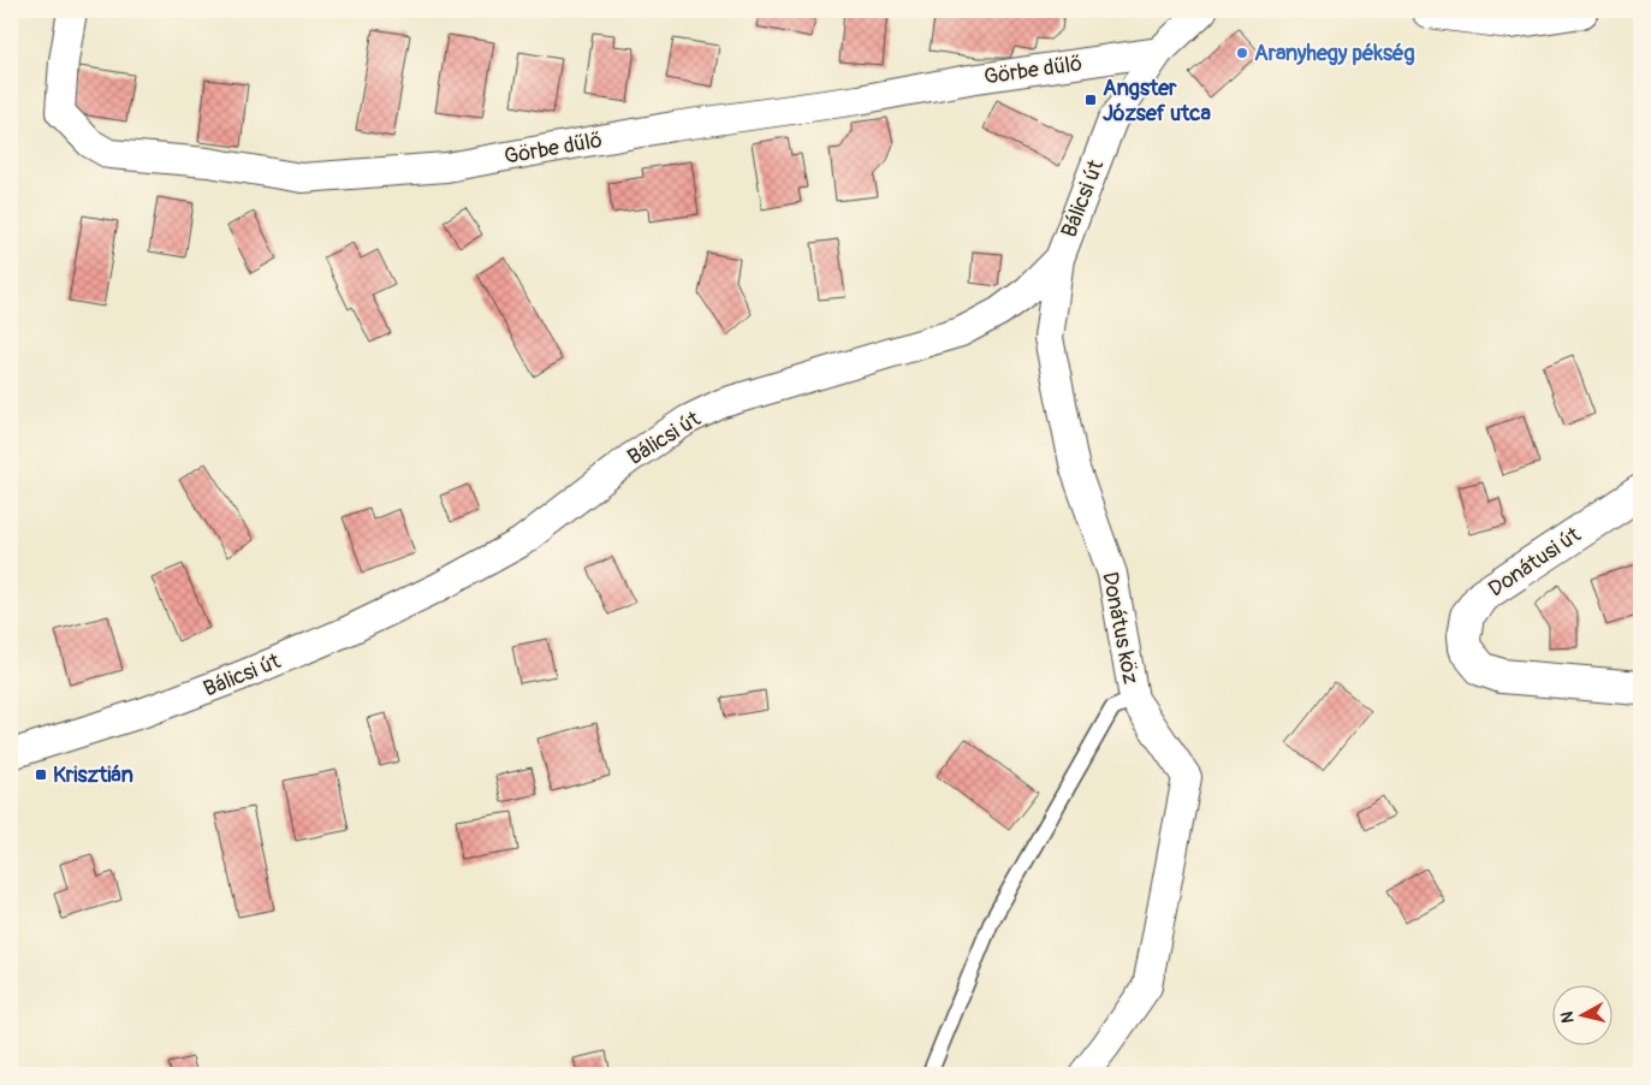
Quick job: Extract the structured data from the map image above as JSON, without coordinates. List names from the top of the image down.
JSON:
{
  "streets": {
    "street": [
      "Görbe dűlő",
      "Bálicsi út",
      "Donátusi út",
      "Donátus köz"
    ]
  },
  "crossings": [
    ["Görbe dűlő", "Bálicsi út"],
    ["Bálicsi út", "Donátus köz"]
  ],
  "places": {
    "other": ["Aranyhegy pékség"],
    "transit": ["Angster József utca", "Krisztián"]
  },
  "north": "left"
}
